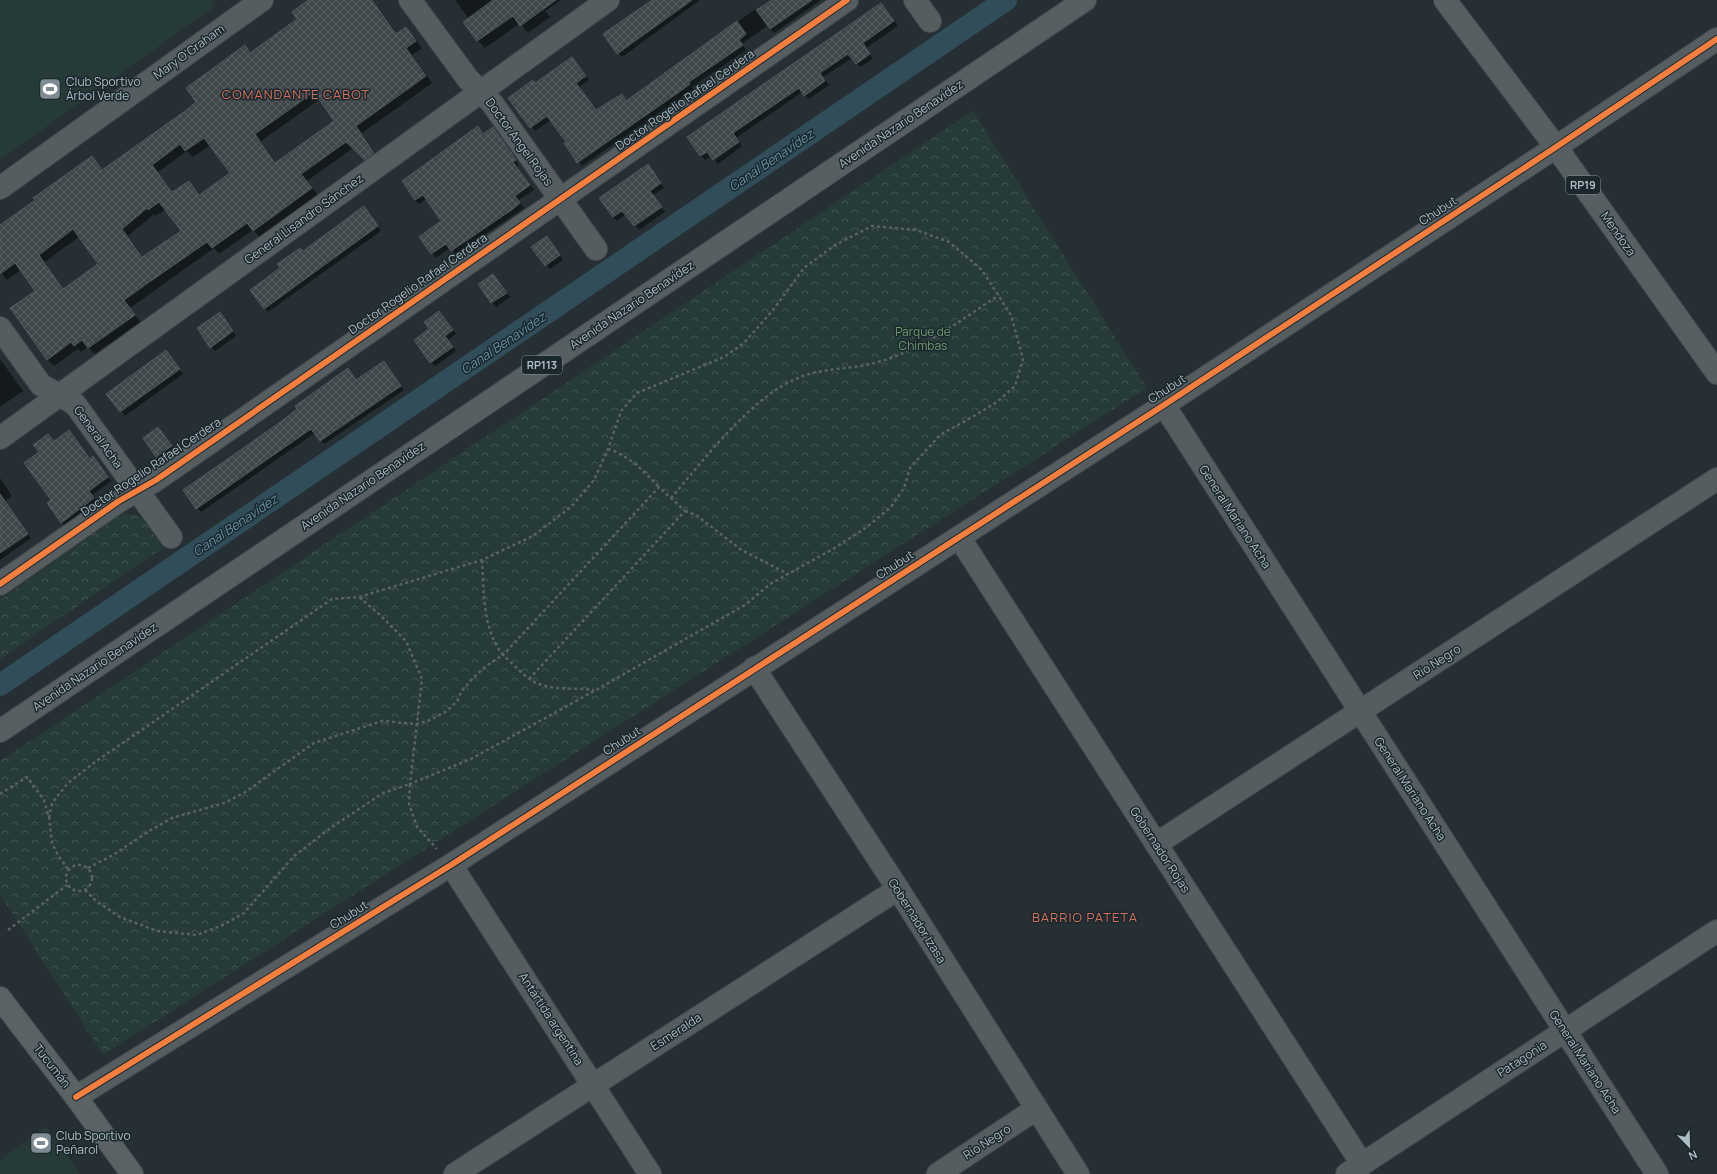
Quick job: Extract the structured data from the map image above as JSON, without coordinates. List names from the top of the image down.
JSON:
{
  "streets": {
    "main road": [
      "Avenida Nazario Benavídez",
      "RP19",
      "Mendoza",
      "RP113",
      "Tucumán"
    ],
    "street": [
      "Mary O'Graham",
      "Doctor Rogelio Rafael Cerdera",
      "Doctor Angel Rojas",
      "Chubut",
      "General Lisandro Sánchez",
      "General Acha",
      "General Mariano Acha",
      "Río Negro",
      "Gobernador Rojas",
      "Gobernador Izasa",
      "Antártida argentina",
      "Esmeralda",
      "Patagonia"
    ]
  },
  "crossings": [
    ["Doctor Rogelio Rafael Cerdera", "Doctor Angel Rojas"],
    ["Doctor Rogelio Rafael Cerdera", "General Acha"],
    ["Doctor Angel Rojas", "General Lisandro Sánchez"],
    ["Chubut", "Mendoza"],
    ["Chubut", "General Mariano Acha"],
    ["Chubut", "Gobernador Rojas"],
    ["Chubut", "Gobernador Izasa"],
    ["Chubut", "Antártida argentina"],
    ["Chubut", "Tucumán"],
    ["General Lisandro Sánchez", "General Acha"],
    ["General Mariano Acha", "Río Negro"],
    ["General Mariano Acha", "Patagonia"],
    ["Río Negro", "Gobernador Rojas"],
    ["Río Negro", "Gobernador Izasa"],
    ["Gobernador Rojas", "Patagonia"],
    ["Gobernador Izasa", "Esmeralda"],
    ["Antártida argentina", "Esmeralda"]
  ],
  "districts": ["COMANDANTE CABOT", "BARRIO PATETA"],
  "water": ["Canal Benavídez"],
  "parks": ["Parque de Chimbas"],
  "places": {
    "sports": ["Club Sportivo Árbol Verde", "Club Sportivo Peñarol"]
  },
  "north": "bottom right"
}
